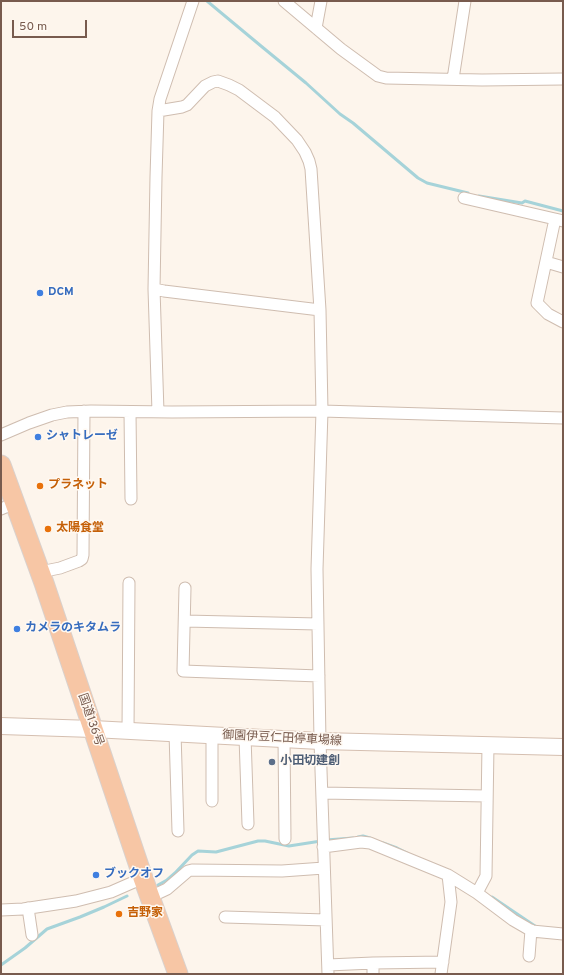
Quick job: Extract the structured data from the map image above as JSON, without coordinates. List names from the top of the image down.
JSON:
{
  "streets": {
    "highway": ["国道136号"],
    "main road": ["御園伊豆仁田停車場線"]
  },
  "crossings": [
    ["国道136号", "御園伊豆仁田停車場線"]
  ],
  "places": [
    "DCM",
    "シャトレーゼ",
    "プラネット",
    "太陽食堂",
    "カメラのキタムラ",
    "小田切建創",
    "ブックオフ",
    "吉野家"
  ],
  "scale_bar": "50 m"
}
